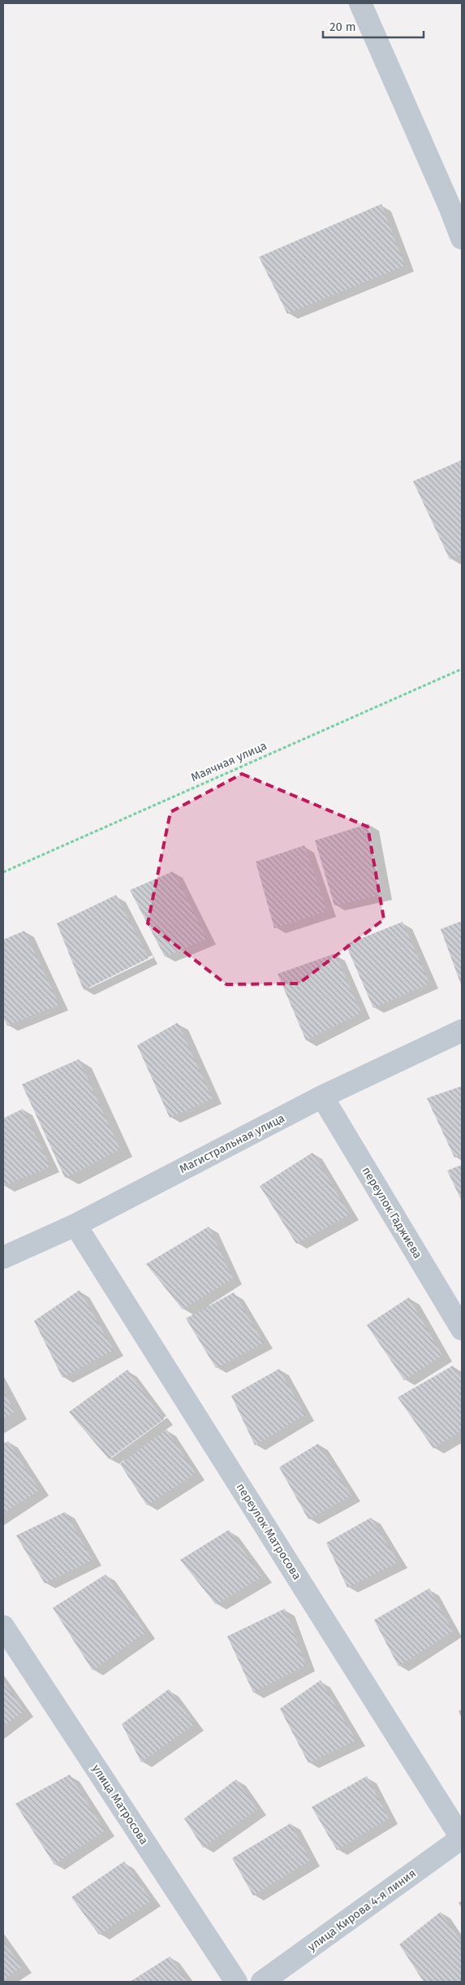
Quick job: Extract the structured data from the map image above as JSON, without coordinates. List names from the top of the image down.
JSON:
{
  "streets": {
    "street": [
      "Магистральная улица",
      "переулок Гаджиева",
      "переулок Матросова",
      "улица Матросова",
      "улица Кирова 4-я линия"
    ],
    "path": ["Маячная улица"]
  },
  "crossings": [
    ["Магистральная улица", "переулок Гаджиева"],
    ["Магистральная улица", "переулок Матросова"],
    ["переулок Матросова", "улица Кирова 4-я линия"]
  ],
  "scale_bar": "20 m"
}
